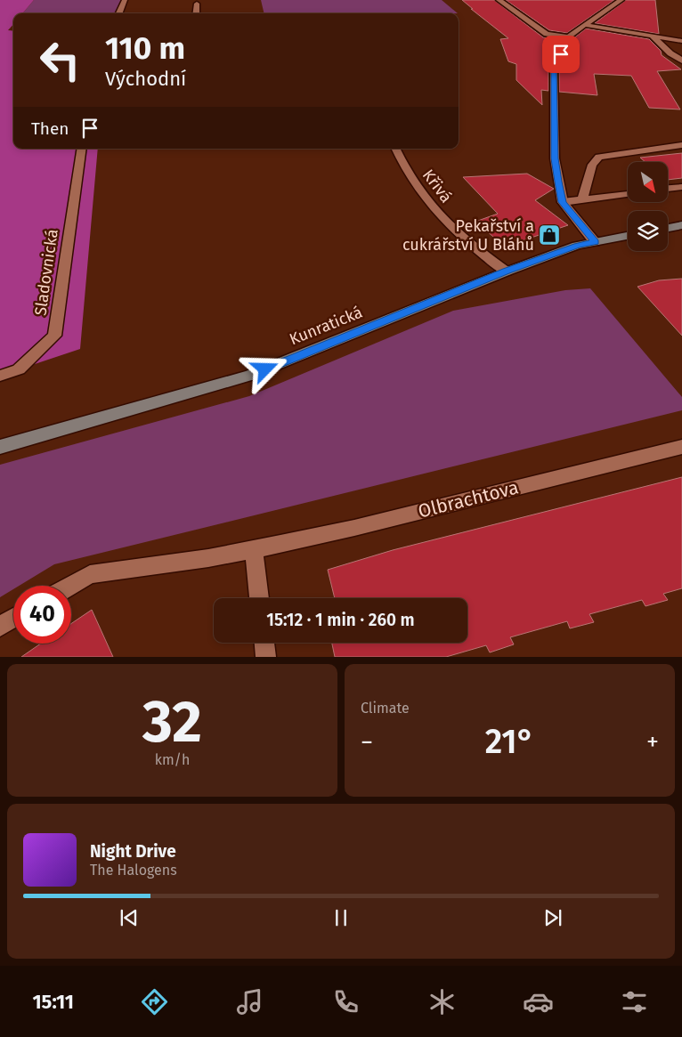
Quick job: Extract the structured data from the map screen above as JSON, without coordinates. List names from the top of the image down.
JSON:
{
  "streets": {
    "street": [
      "Křivá",
      "Sladovnická",
      "Kunratická",
      "Olbrachtova"
    ]
  },
  "crossings": [
    ["Křivá", "Kunratická"]
  ],
  "places": {
    "shop": ["Pekařství a cukrářství U Bláhů"]
  },
  "north": "bottom right",
  "page": {
    "turn": ["110 m", "Východní"],
    "then": "Then",
    "limit": "40",
    "trip": "15:12 · 1 min · 260 m",
    "tile": [
      ["32", "km/h"],
      "Climate"
    ],
    "heat": ["−", "21°", "+"],
    "song": ["Night Drive", "The Halogens"],
    "tabs": "15:11"
  }
}
